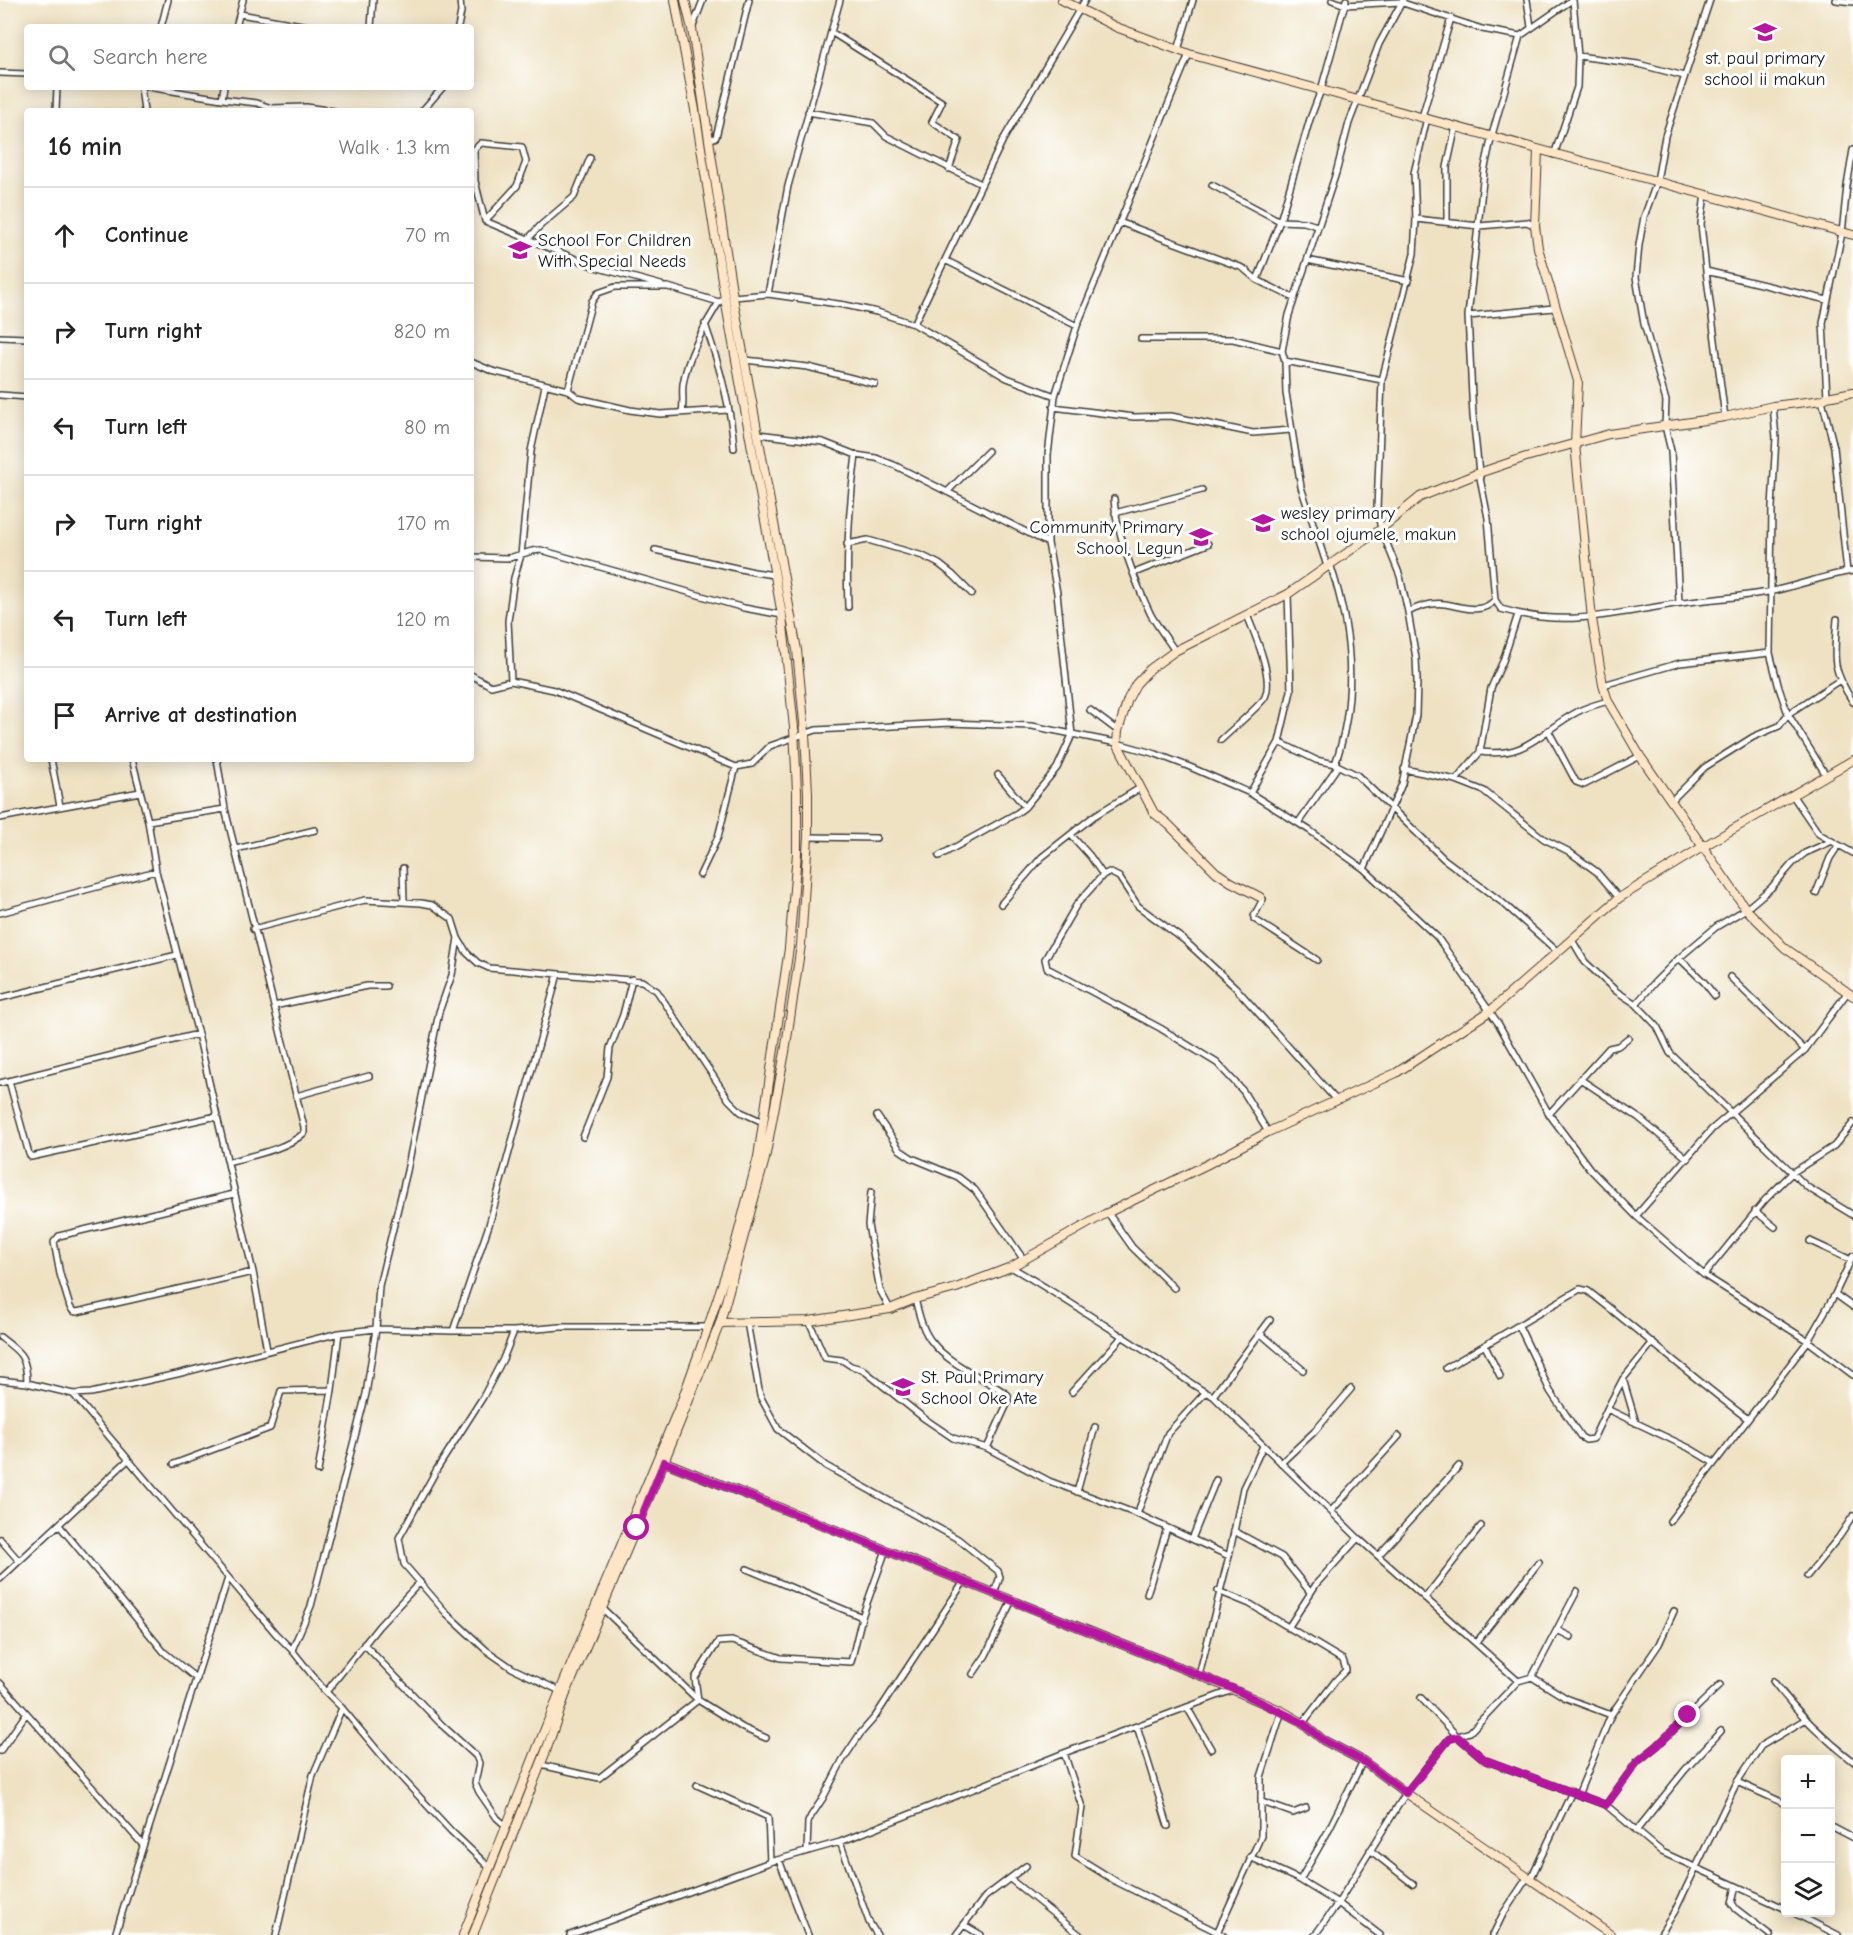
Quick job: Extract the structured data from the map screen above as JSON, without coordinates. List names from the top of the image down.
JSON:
{
  "places": {
    "school or university": [
      "st. paul primary school ii makun",
      "School For Children With Special Needs",
      "wesley primary school ojumele, makun",
      "Community Primary School, Legun",
      "St. Paul Primary School Oke Ate"
    ]
  },
  "page": {
    "search": "Search here",
    "heading": ["16 min", "Walk · 1.3 km"],
    "list": [
      ["Continue", "70 m"],
      ["Turn right", "820 m"],
      ["Turn left", "80 m"],
      ["Turn right", "170 m"],
      ["Turn left", "120 m"],
      "Arrive at destination"
    ],
    "map_buttons": ["+", "−"]
  }
}
